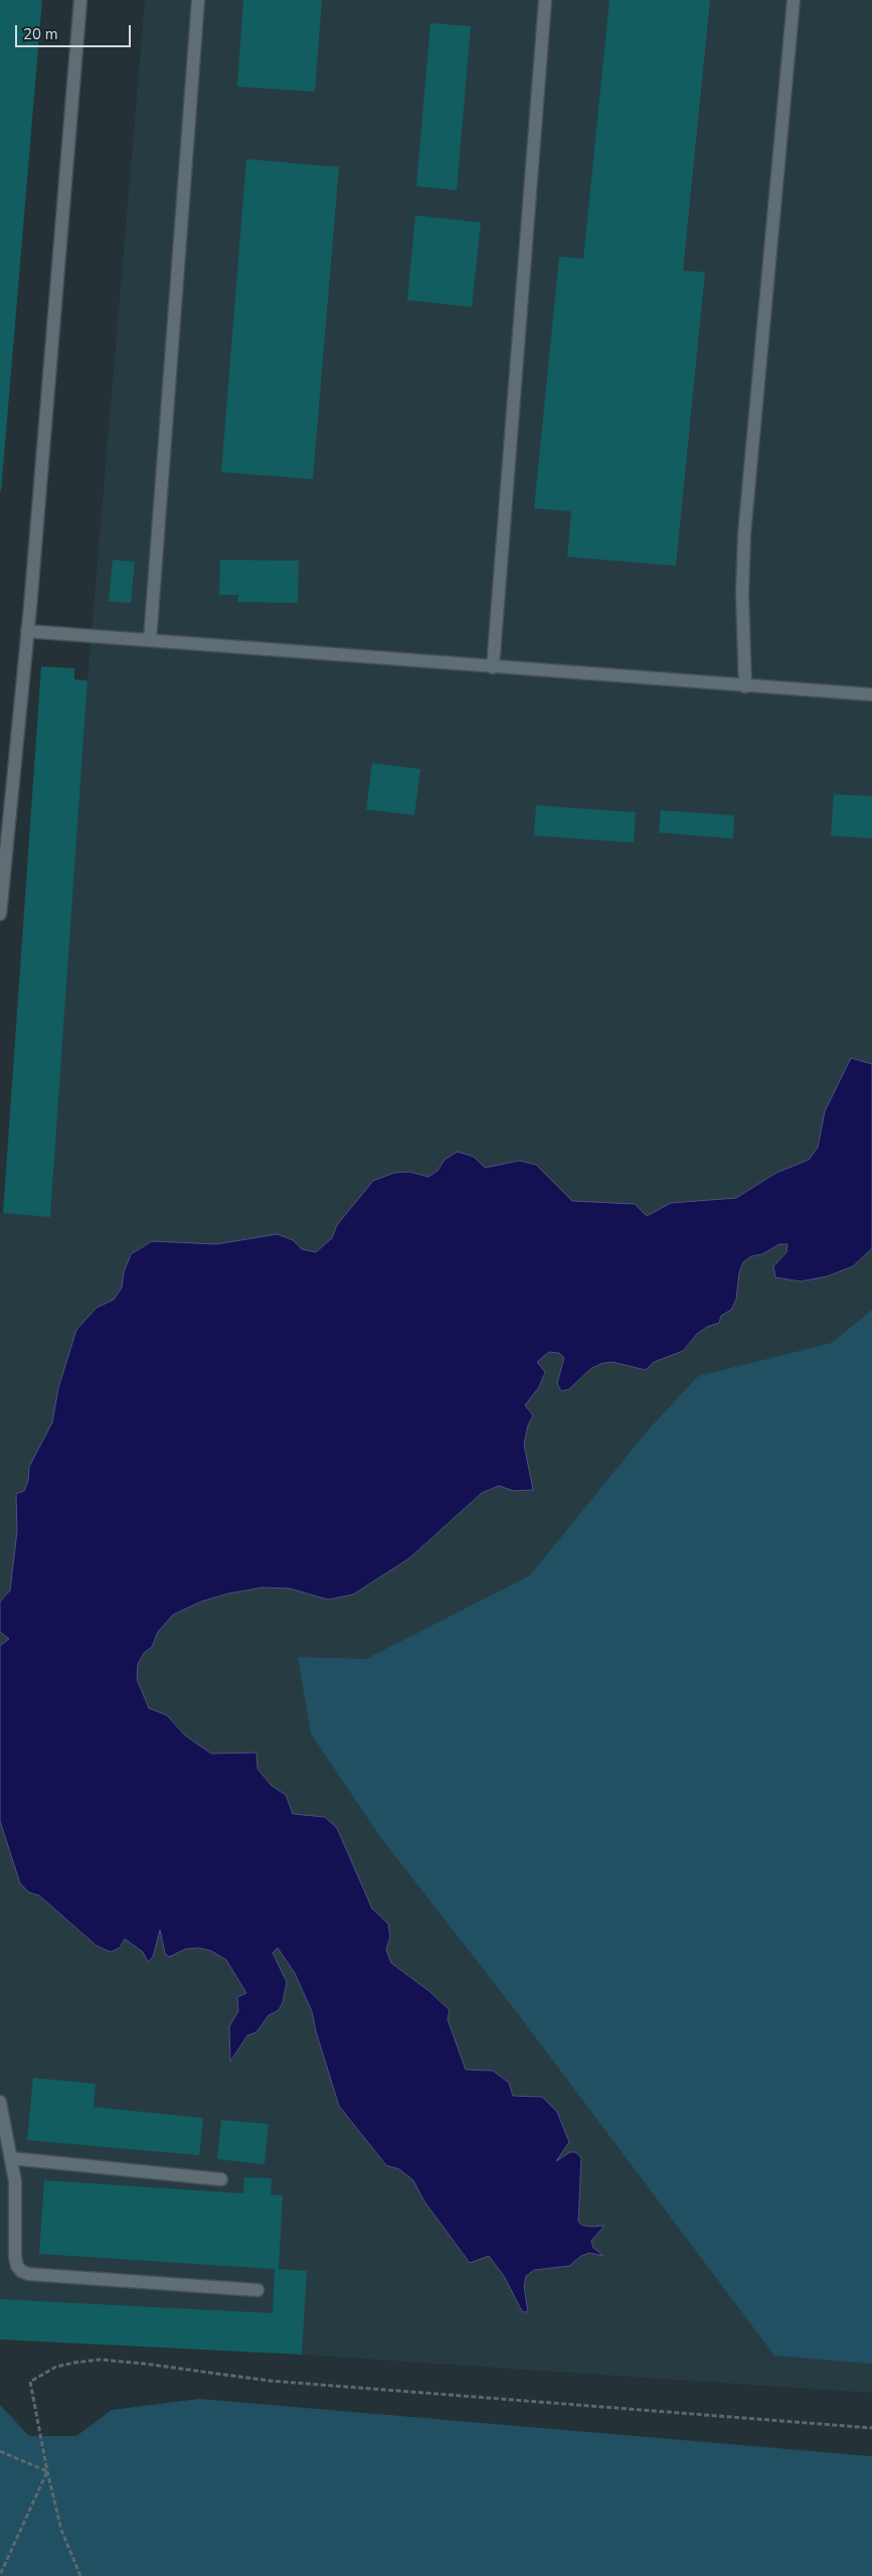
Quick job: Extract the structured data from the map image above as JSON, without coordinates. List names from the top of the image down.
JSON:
{
  "scale_bar": "20 m"
}
